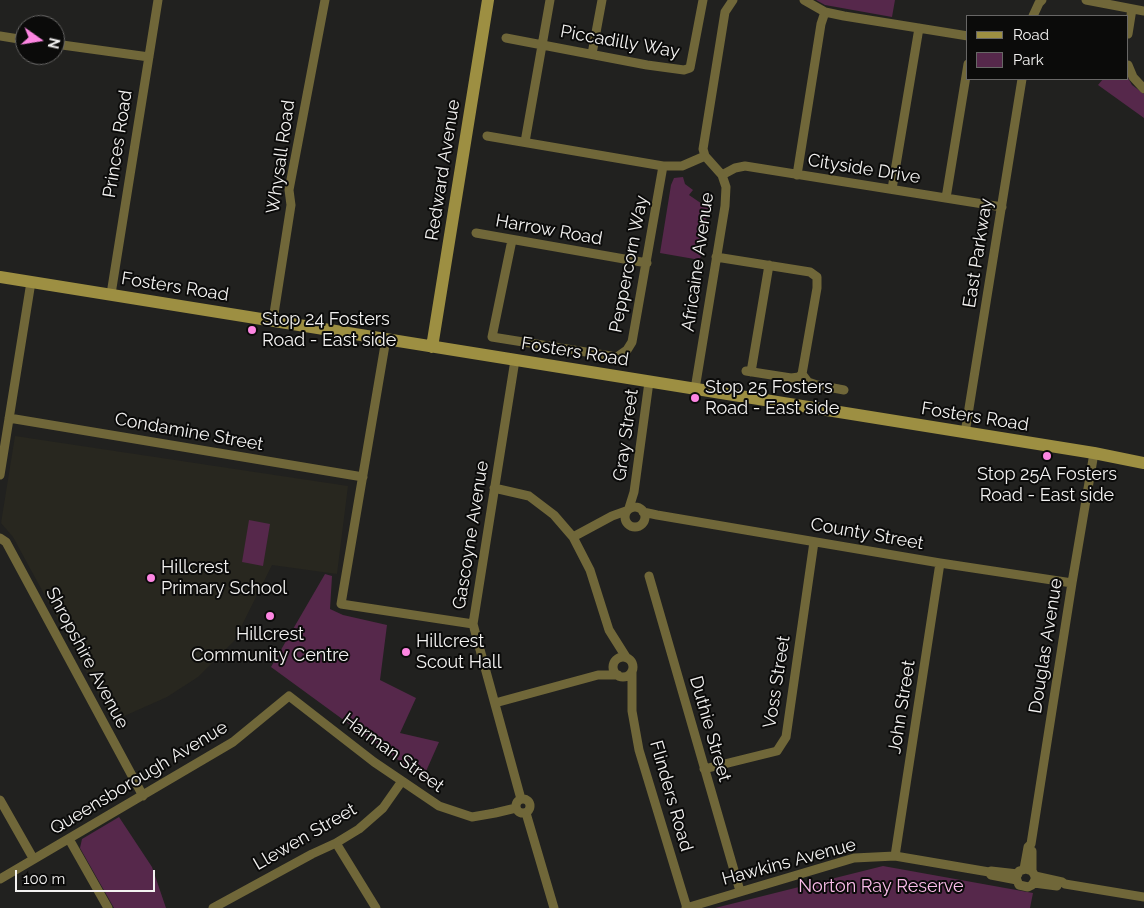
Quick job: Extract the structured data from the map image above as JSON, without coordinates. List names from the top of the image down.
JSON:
{
  "streets": {
    "main road": ["Redward Avenue", "Fosters Road"],
    "street": [
      "Piccadilly Way",
      "Princes Road",
      "Whysall Road",
      "Cityside Drive",
      "Harrow Road",
      "East Parkway",
      "Africaine Avenue",
      "Peppercorn Way",
      "Condamine Street",
      "Gray Street",
      "County Street",
      "Gascoyne Avenue",
      "Douglas Avenue",
      "Shropshire Avenue",
      "Voss Street",
      "John Street",
      "Duthie Street",
      "Harman Street",
      "Queensborough Avenue",
      "Flinders Road",
      "Llewen Street",
      "Hawkins Avenue"
    ]
  },
  "crossings": [
    ["Princes Road", "Fosters Road"],
    ["Whysall Road", "Fosters Road"],
    ["Cityside Drive", "East Parkway"],
    ["Cityside Drive", "Africaine Avenue"],
    ["Redward Avenue", "Fosters Road"],
    ["Harrow Road", "Peppercorn Way"],
    ["East Parkway", "Fosters Road"],
    ["Africaine Avenue", "Fosters Road"],
    ["Fosters Road", "Gray Street"],
    ["Fosters Road", "Gascoyne Avenue"],
    ["Fosters Road", "Douglas Avenue"],
    ["Gray Street", "County Street"],
    ["County Street", "Douglas Avenue"],
    ["County Street", "Voss Street"],
    ["County Street", "John Street"],
    ["Gascoyne Avenue", "Harman Street"],
    ["Douglas Avenue", "Hawkins Avenue"],
    ["Shropshire Avenue", "Queensborough Avenue"],
    ["Voss Street", "Duthie Street"],
    ["John Street", "Hawkins Avenue"],
    ["Duthie Street", "Hawkins Avenue"],
    ["Harman Street", "Queensborough Avenue"],
    ["Harman Street", "Llewen Street"],
    ["Flinders Road", "Hawkins Avenue"]
  ],
  "parks": ["Norton Ray Reserve"],
  "places": [
    "Stop 24 Fosters Road - East side",
    "Stop 25 Fosters Road - East side",
    "Stop 25A Fosters Road - East side",
    "Hillcrest Primary School",
    "Hillcrest Community Centre",
    "Hillcrest Scout Hall"
  ],
  "legend": ["Road", "Park"],
  "scale_bar": "100 m",
  "north": "right"
}
